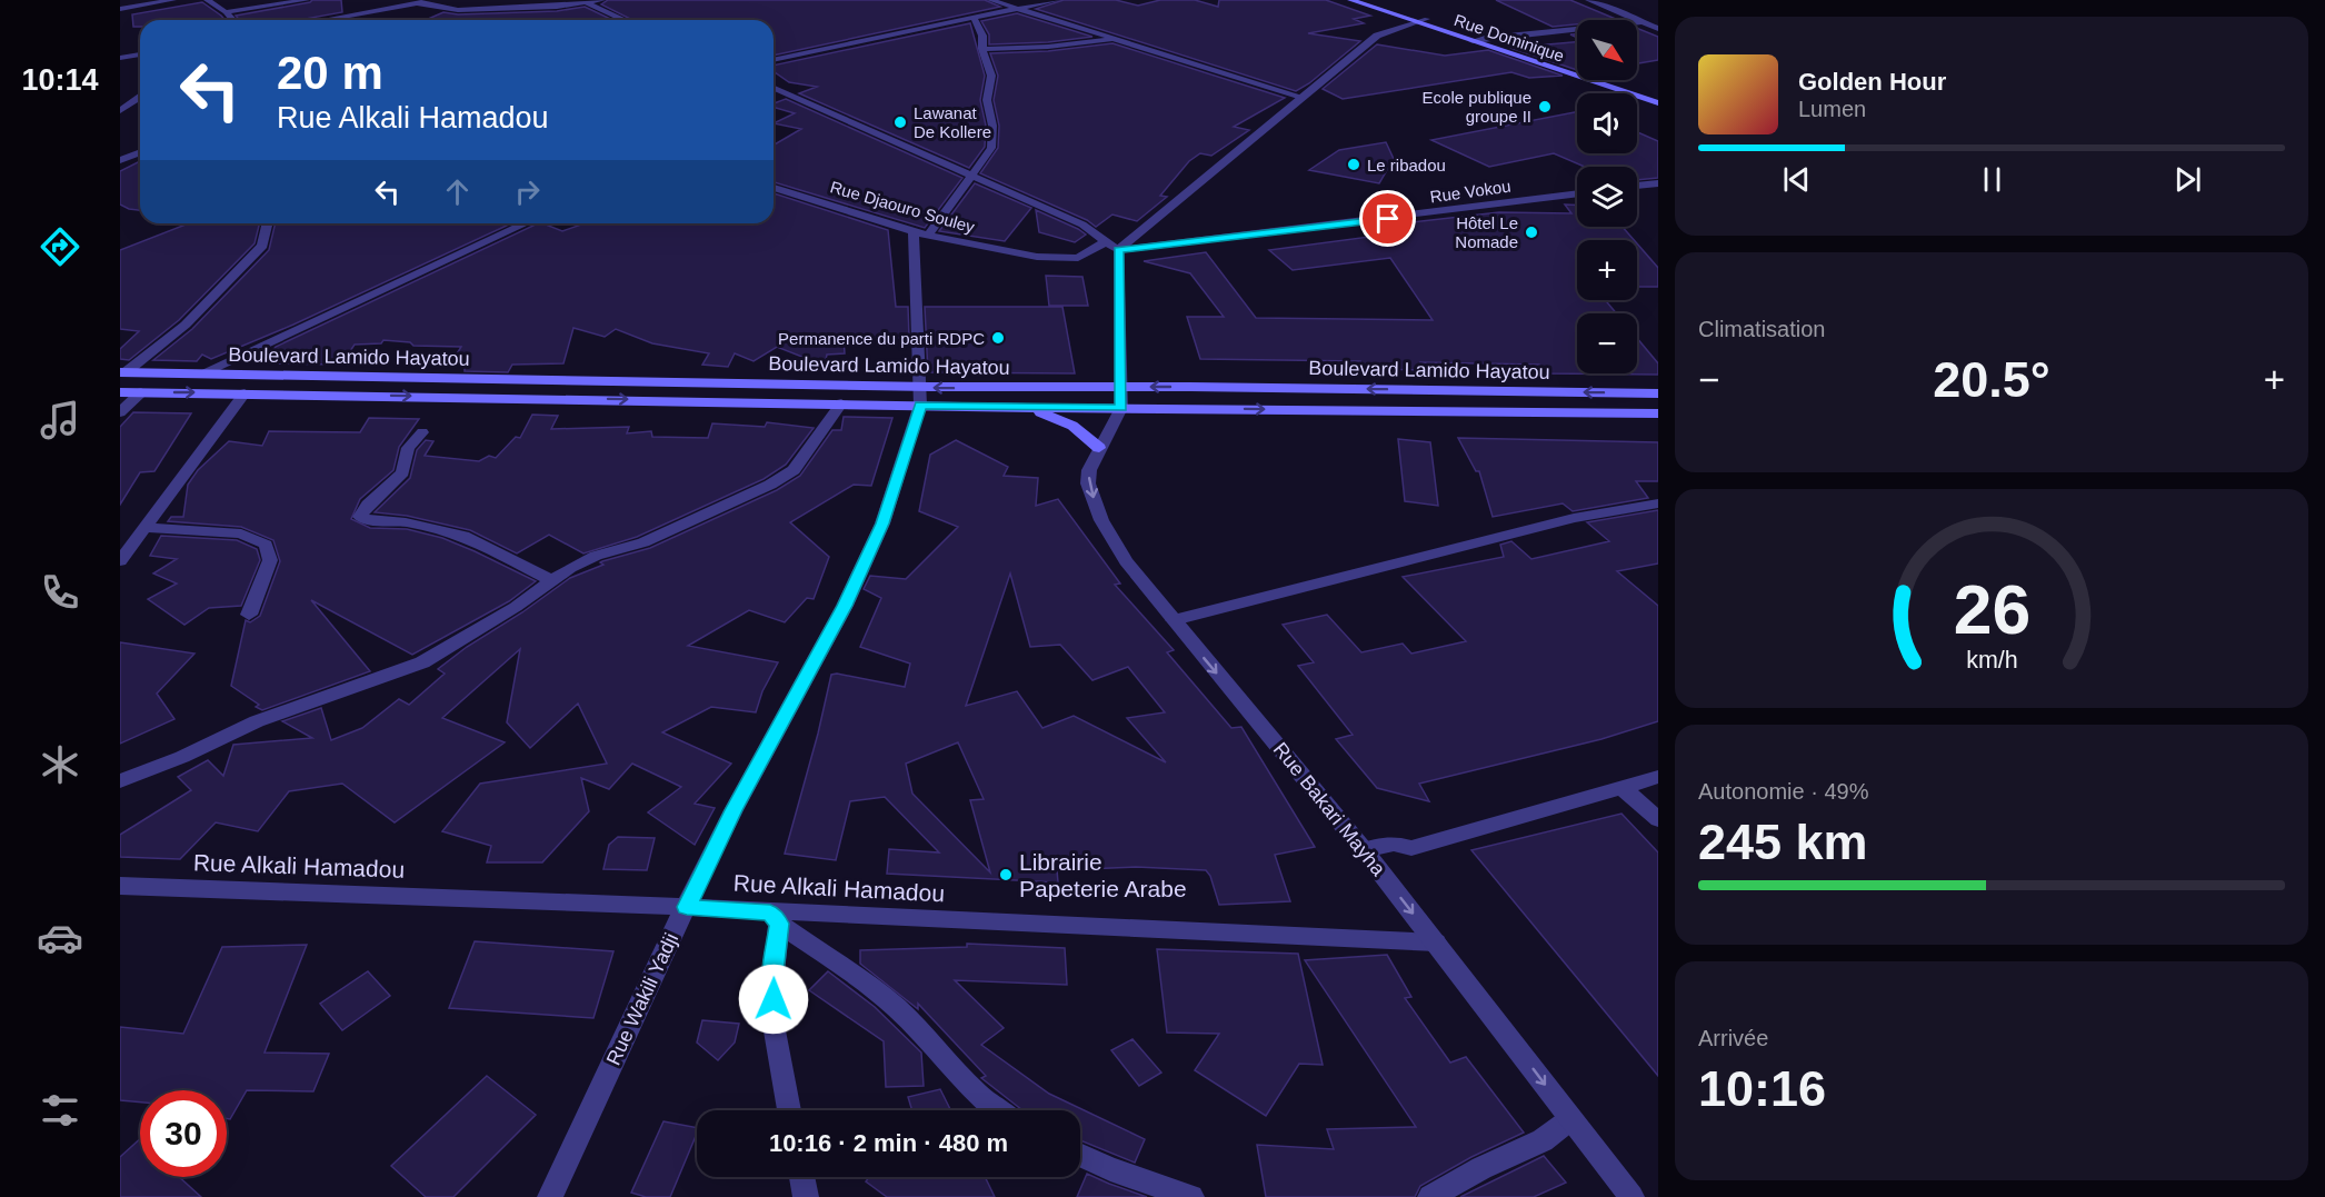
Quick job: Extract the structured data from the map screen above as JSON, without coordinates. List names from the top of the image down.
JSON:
{
  "streets": {
    "main road": ["Rue Dominique", "Boulevard Lamido Hayatou"],
    "street": [
      "Rue Vokou",
      "Rue Djaouro Souley",
      "Rue Bakari Mayha",
      "Rue Alkali Hamadou",
      "Rue Wakili Yadji"
    ]
  },
  "crossings": [
    ["Rue Djaouro Souley", "Rue Wakili Yadji"],
    ["Boulevard Lamido Hayatou", "Rue Bakari Mayha"],
    ["Boulevard Lamido Hayatou", "Rue Wakili Yadji"],
    ["Rue Bakari Mayha", "Rue Alkali Hamadou"],
    ["Rue Alkali Hamadou", "Rue Wakili Yadji"]
  ],
  "one_way": ["Rue Bakari Mayha"],
  "places": [
    "Ecole publique groupe II",
    "Lawanat De Kollere",
    "Le ribadou",
    "Hôtel Le Nomade",
    "Permanence du parti RDPC",
    "Librairie Papeterie Arabe"
  ],
  "north": "bottom right",
  "page": {
    "tabs": "10:14",
    "map_buttons": ["+", "−"],
    "turn": ["20 m", "Rue Alkali Hamadou"],
    "song": ["Golden Hour", "Lumen"],
    "tile": [
      "Climatisation",
      ["Autonomie · 49%", "245 km"],
      ["Arrivée", "10:16"]
    ],
    "heat": ["−", "20.5°", "+"],
    "limit": "30",
    "trip": "10:16 · 2 min · 480 m",
    "gauge": ["26", "km/h"]
  }
}
